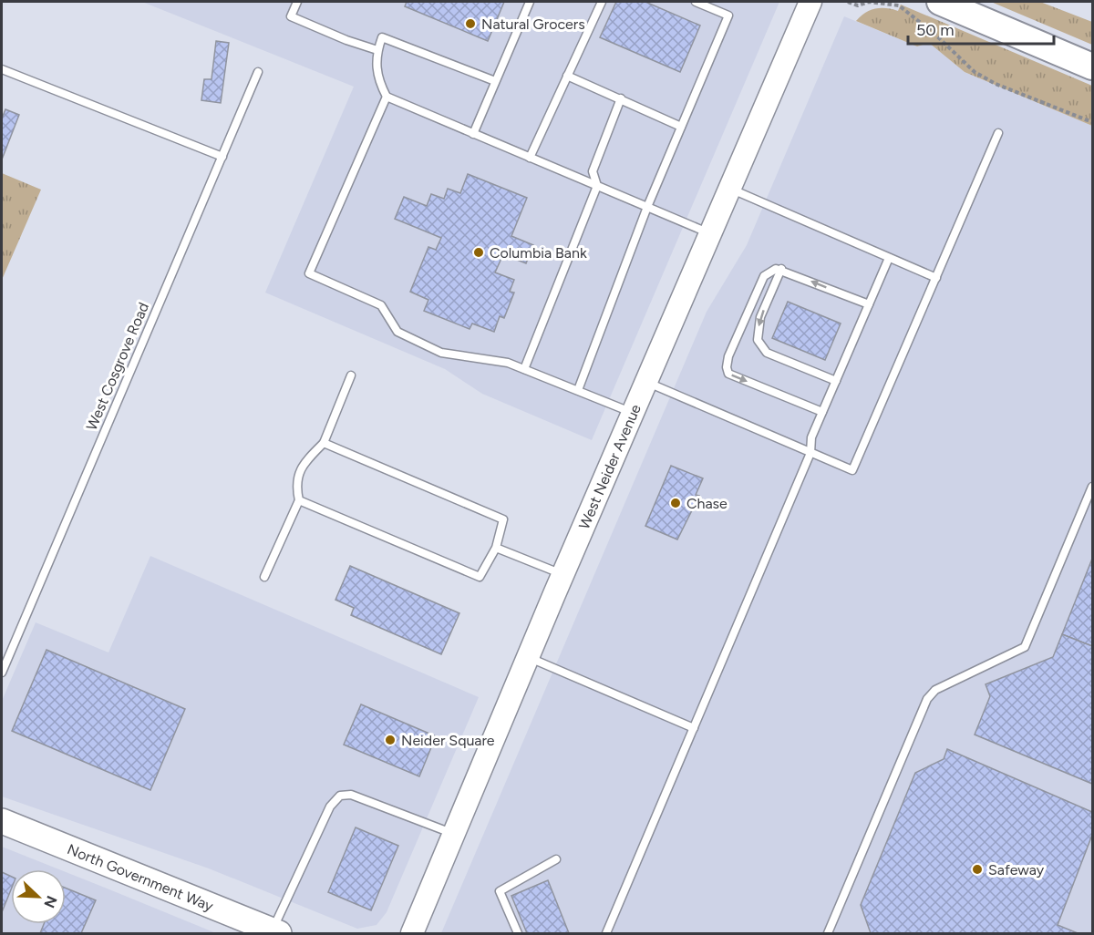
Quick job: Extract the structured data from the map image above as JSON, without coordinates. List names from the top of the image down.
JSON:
{
  "streets": {
    "main road": ["West Neider Avenue", "North Government Way"],
    "lane": ["West Cosgrove Road"]
  },
  "places": [
    "Natural Grocers",
    "Columbia Bank",
    "Chase",
    "Neider Square",
    "Safeway"
  ],
  "scale_bar": "50 m",
  "north": "bottom right"
}
